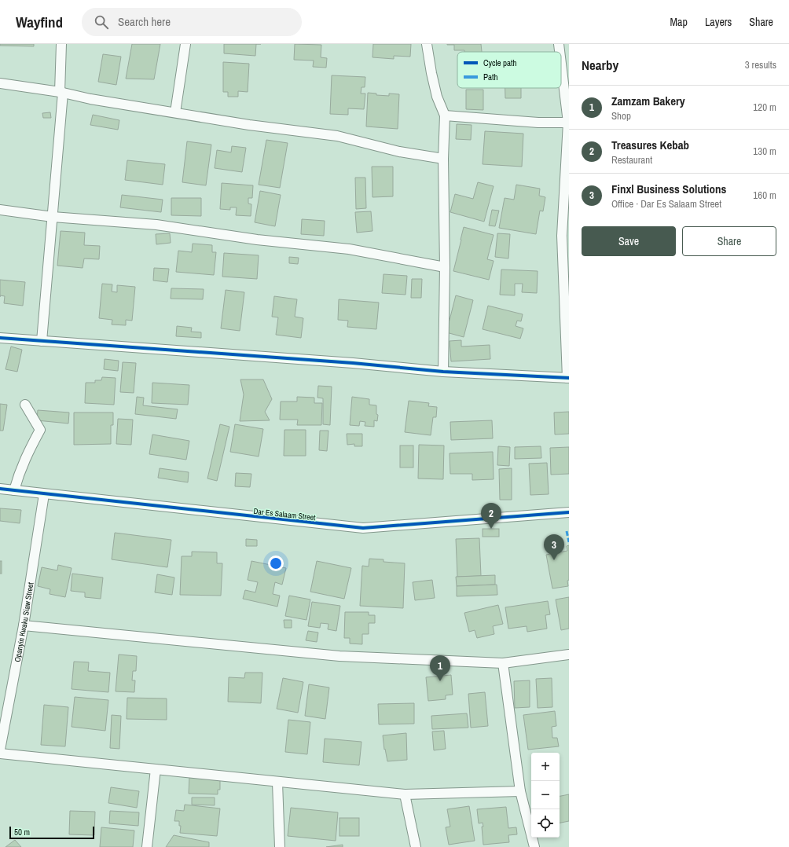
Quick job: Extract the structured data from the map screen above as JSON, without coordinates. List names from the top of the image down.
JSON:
{
  "streets": {
    "street": ["Dar Es Salaam Street", "Opanyin Kwaku Siaw Street"]
  },
  "crossings": [
    ["Dar Es Salaam Street", "Opanyin Kwaku Siaw Street"]
  ],
  "legend": ["Cycle path", "Path"],
  "scale_bar": "50 m",
  "page": {
    "header": "Wayfind",
    "search": "Search here",
    "nav": ["Map", "Layers", "Share"],
    "heading": ["Nearby", "3 results"],
    "list": [
      {
        "mark": "1",
        "name": "Zamzam Bakery",
        "note": "Shop",
        "value": "120 m"
      },
      {
        "mark": "2",
        "name": "Treasures Kebab",
        "note": "Restaurant",
        "value": "130 m"
      },
      {
        "mark": "3",
        "name": "Finxl Business Solutions",
        "note": "Office · Dar Es Salaam Street",
        "value": "160 m"
      }
    ],
    "buttons": ["Save", "Share"],
    "pins": ["2", "3", "1"],
    "map_buttons": ["+", "−"],
    "scale": "50 m"
  }
}
